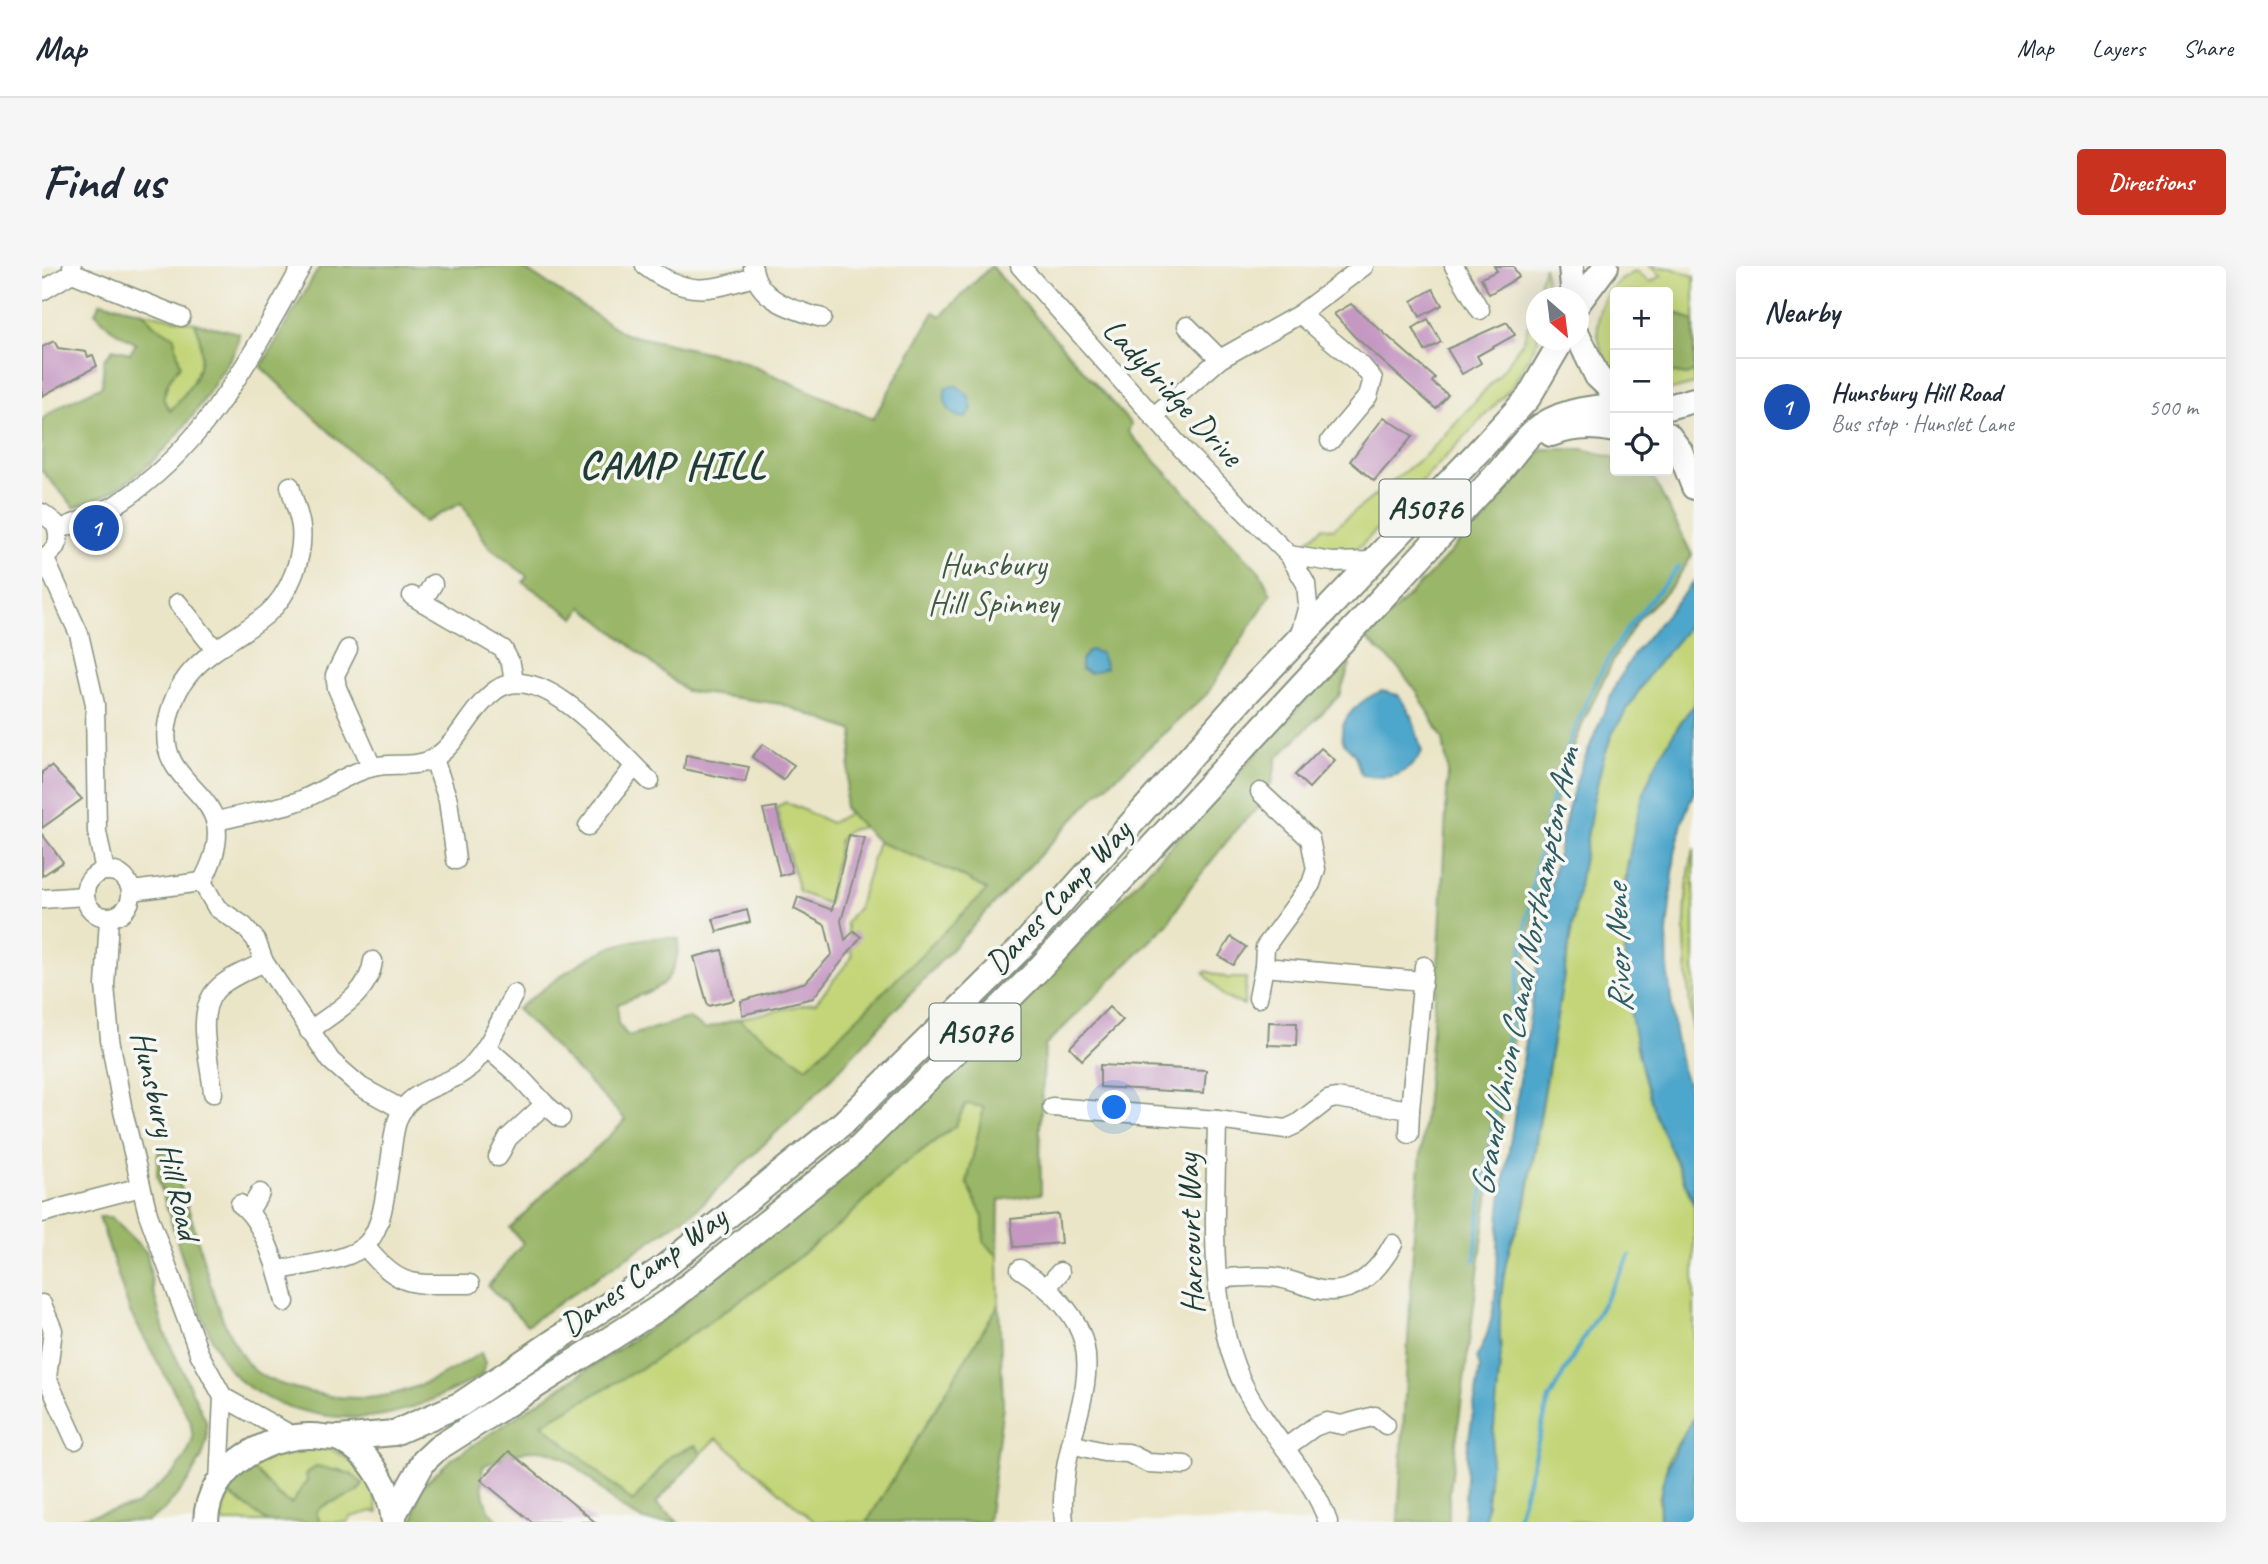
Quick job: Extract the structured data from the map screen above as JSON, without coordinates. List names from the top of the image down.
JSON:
{
  "streets": {
    "highway": ["A5076", "Danes Camp Way"],
    "street": ["Ladybridge Drive", "Hunsbury Hill Road", "Harcourt Way"]
  },
  "crossings": [
    ["Ladybridge Drive", "Danes Camp Way"],
    ["A5076", "Danes Camp Way"]
  ],
  "districts": ["CAMP HILL"],
  "water": ["River Nene", "Grand Union Canal Northampton Arm"],
  "parks": ["Hunsbury Hill Spinney"],
  "north": "bottom right",
  "page": {
    "header": "Map",
    "nav": ["Map", "Layers", "Share"],
    "buttons": "Directions",
    "title": "Find us",
    "heading": "Nearby",
    "map_buttons": ["+", "−"],
    "list": [
      {
        "mark": "1",
        "name": "Hunsbury Hill Road",
        "note": "Bus stop · Hunslet Lane",
        "value": "500 m"
      }
    ],
    "pins": "1"
  }
}
